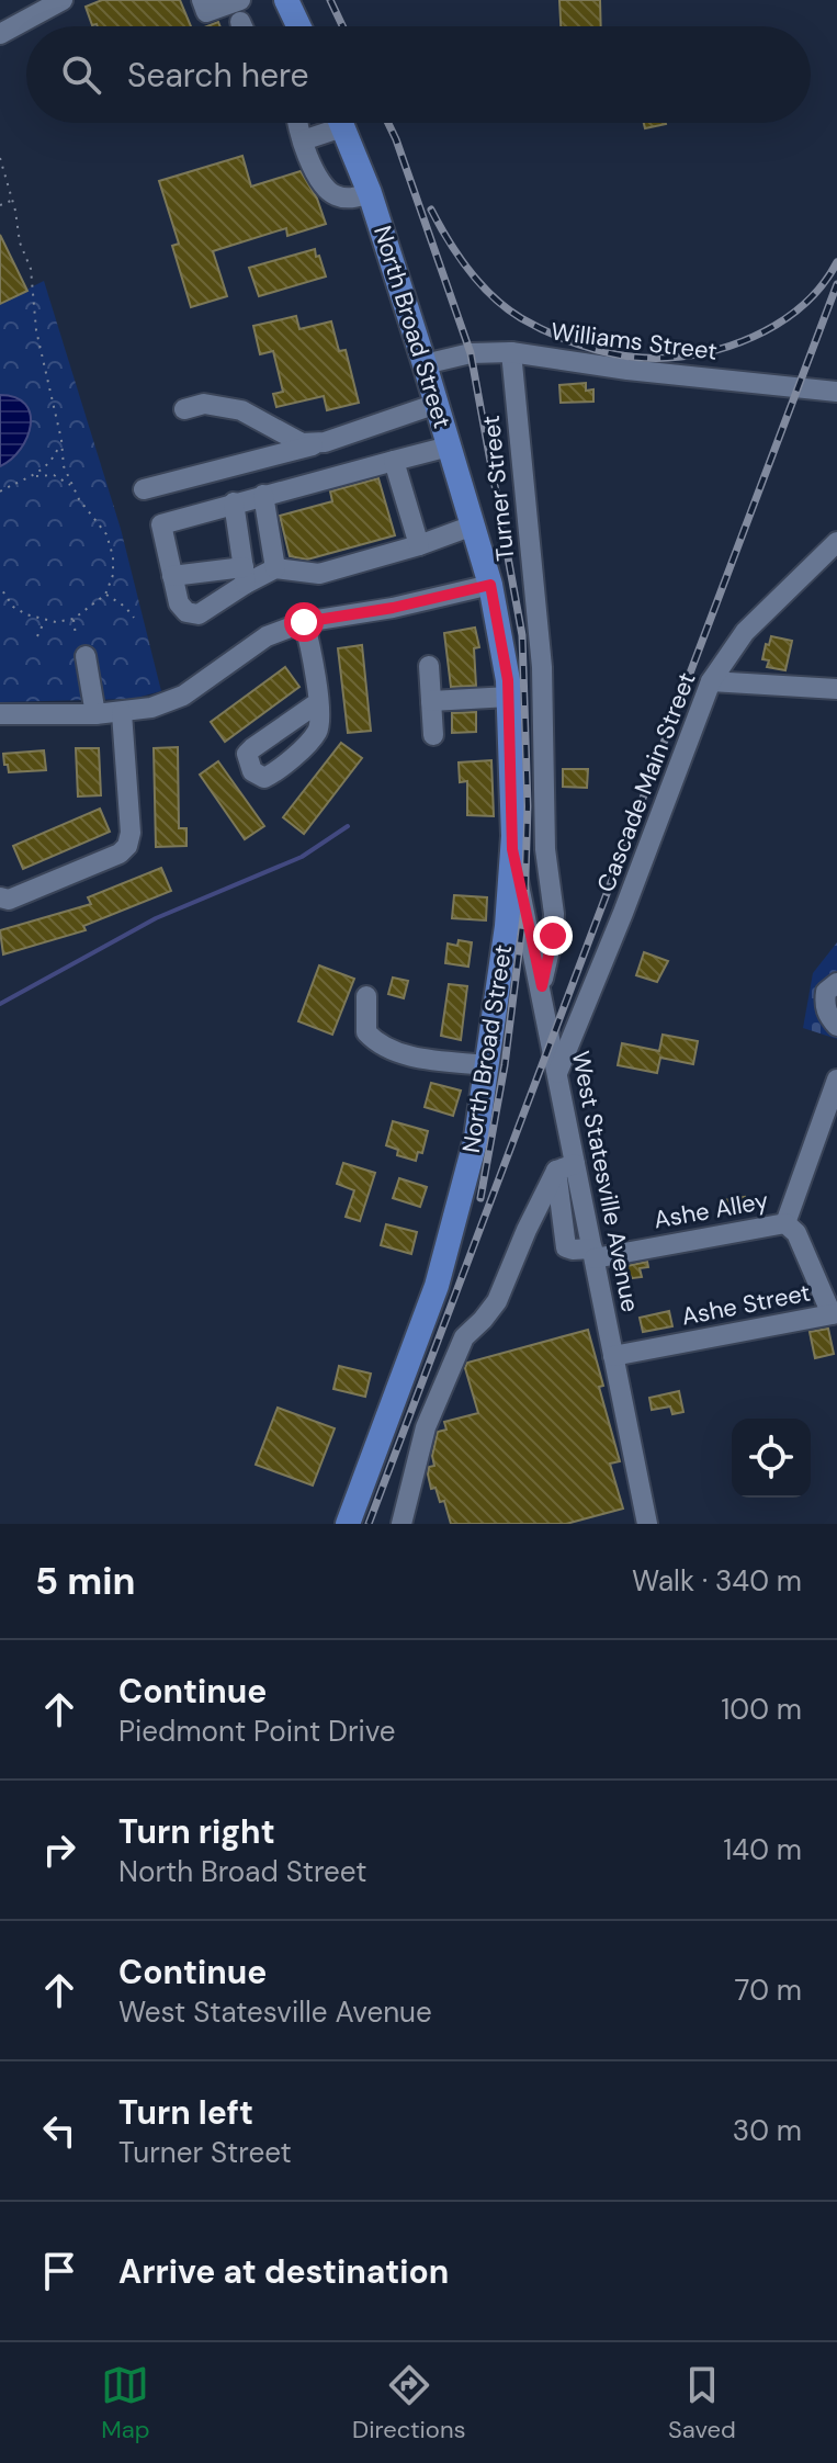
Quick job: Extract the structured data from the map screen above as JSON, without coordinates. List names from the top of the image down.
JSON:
{
  "streets": {
    "main road": ["North Broad Street"],
    "street": [
      "Williams Street",
      "Turner Street",
      "Cascade Main Street",
      "West Statesville Avenue",
      "Ashe Alley",
      "Ashe Street"
    ]
  },
  "crossings": [
    ["North Broad Street", "Williams Street"],
    ["North Broad Street", "West Statesville Avenue"],
    ["Williams Street", "Turner Street"],
    ["Turner Street", "West Statesville Avenue"],
    ["Cascade Main Street", "West Statesville Avenue"],
    ["West Statesville Avenue", "Ashe Alley"],
    ["West Statesville Avenue", "Ashe Street"],
    ["Ashe Alley", "Ashe Street"]
  ],
  "page": {
    "search": "Search here",
    "heading": ["5 min", "Walk · 340 m"],
    "list": [
      ["Continue", "Piedmont Point Drive", "100 m"],
      ["Turn right", "North Broad Street", "140 m"],
      ["Continue", "West Statesville Avenue", "70 m"],
      ["Turn left", "Turner Street", "30 m"],
      "Arrive at destination"
    ],
    "nav": ["Map", "Directions", "Saved"]
  }
}
